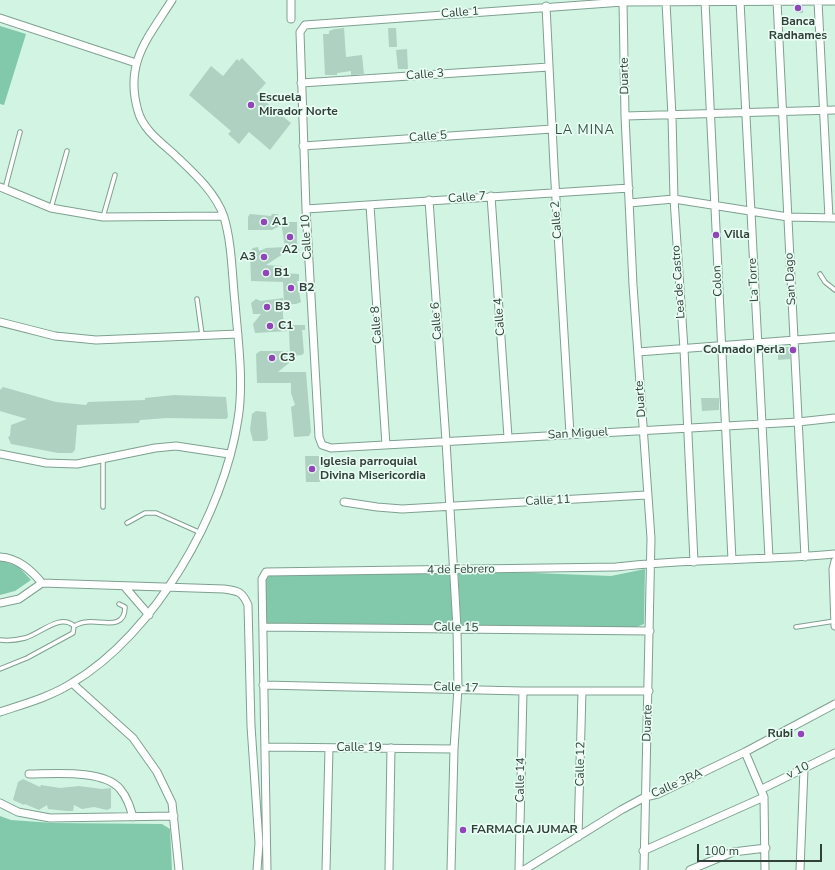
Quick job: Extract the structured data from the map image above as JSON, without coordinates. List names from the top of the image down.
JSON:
{
  "streets": {
    "street": [
      "Calle 1",
      "Calle 3",
      "Duarte",
      "Calle 5",
      "Calle 7",
      "Calle 2",
      "Calle 10",
      "San Dago",
      "La Torre",
      "Colon",
      "Lea de Castro",
      "Calle 4",
      "Calle 6",
      "Calle 8",
      "San Miguel",
      "Calle 11",
      "4 de Febrero",
      "Calle 15",
      "Calle 17",
      "Calle 19",
      "Calle 12",
      "v 10",
      "Calle 14",
      "Calle 3RA"
    ]
  },
  "crossings": [
    ["Calle 1", "Duarte"],
    ["Calle 1", "Calle 2"],
    ["Calle 1", "Calle 10"],
    ["Calle 1", "San Dago"],
    ["Calle 1", "La Torre"],
    ["Calle 1", "Colon"],
    ["Calle 1", "Lea de Castro"],
    ["Calle 3", "Calle 2"],
    ["Calle 3", "Calle 10"],
    ["Duarte", "Calle 7"],
    ["Duarte", "San Miguel"],
    ["Duarte", "Calle 11"],
    ["Duarte", "4 de Febrero"],
    ["Duarte", "Calle 15"],
    ["Duarte", "Calle 17"],
    ["Duarte", "Calle 3RA"],
    ["Calle 5", "Calle 2"],
    ["Calle 5", "Calle 10"],
    ["Calle 7", "Calle 2"],
    ["Calle 7", "Calle 10"],
    ["Calle 7", "Calle 4"],
    ["Calle 7", "Calle 6"],
    ["Calle 7", "Calle 8"],
    ["Calle 2", "San Miguel"],
    ["Calle 10", "San Miguel"],
    ["San Dago", "San Miguel"],
    ["San Dago", "4 de Febrero"],
    ["La Torre", "San Miguel"],
    ["La Torre", "4 de Febrero"],
    ["Colon", "San Miguel"],
    ["Colon", "4 de Febrero"],
    ["Lea de Castro", "San Miguel"],
    ["Lea de Castro", "4 de Febrero"],
    ["Calle 4", "San Miguel"],
    ["Calle 6", "San Miguel"],
    ["Calle 6", "Calle 11"],
    ["Calle 6", "4 de Febrero"],
    ["Calle 6", "Calle 15"],
    ["Calle 6", "Calle 17"],
    ["Calle 6", "Calle 19"],
    ["Calle 8", "San Miguel"],
    ["4 de Febrero", "Calle 15"],
    ["Calle 17", "Calle 12"],
    ["Calle 17", "Calle 14"],
    ["Calle 12", "Calle 3RA"]
  ],
  "districts": ["LA MINA"],
  "places": [
    "Banca Radhames",
    "Escuela Mirador Norte",
    "A1",
    "Villa",
    "A2",
    "A3",
    "B1",
    "B2",
    "B3",
    "C1",
    "Colmado Perla",
    "C3",
    "Iglesia parroquial Divina Misericordia",
    "Rubi",
    "FARMACIA JUMAR"
  ],
  "scale_bar": "100 m"
}
